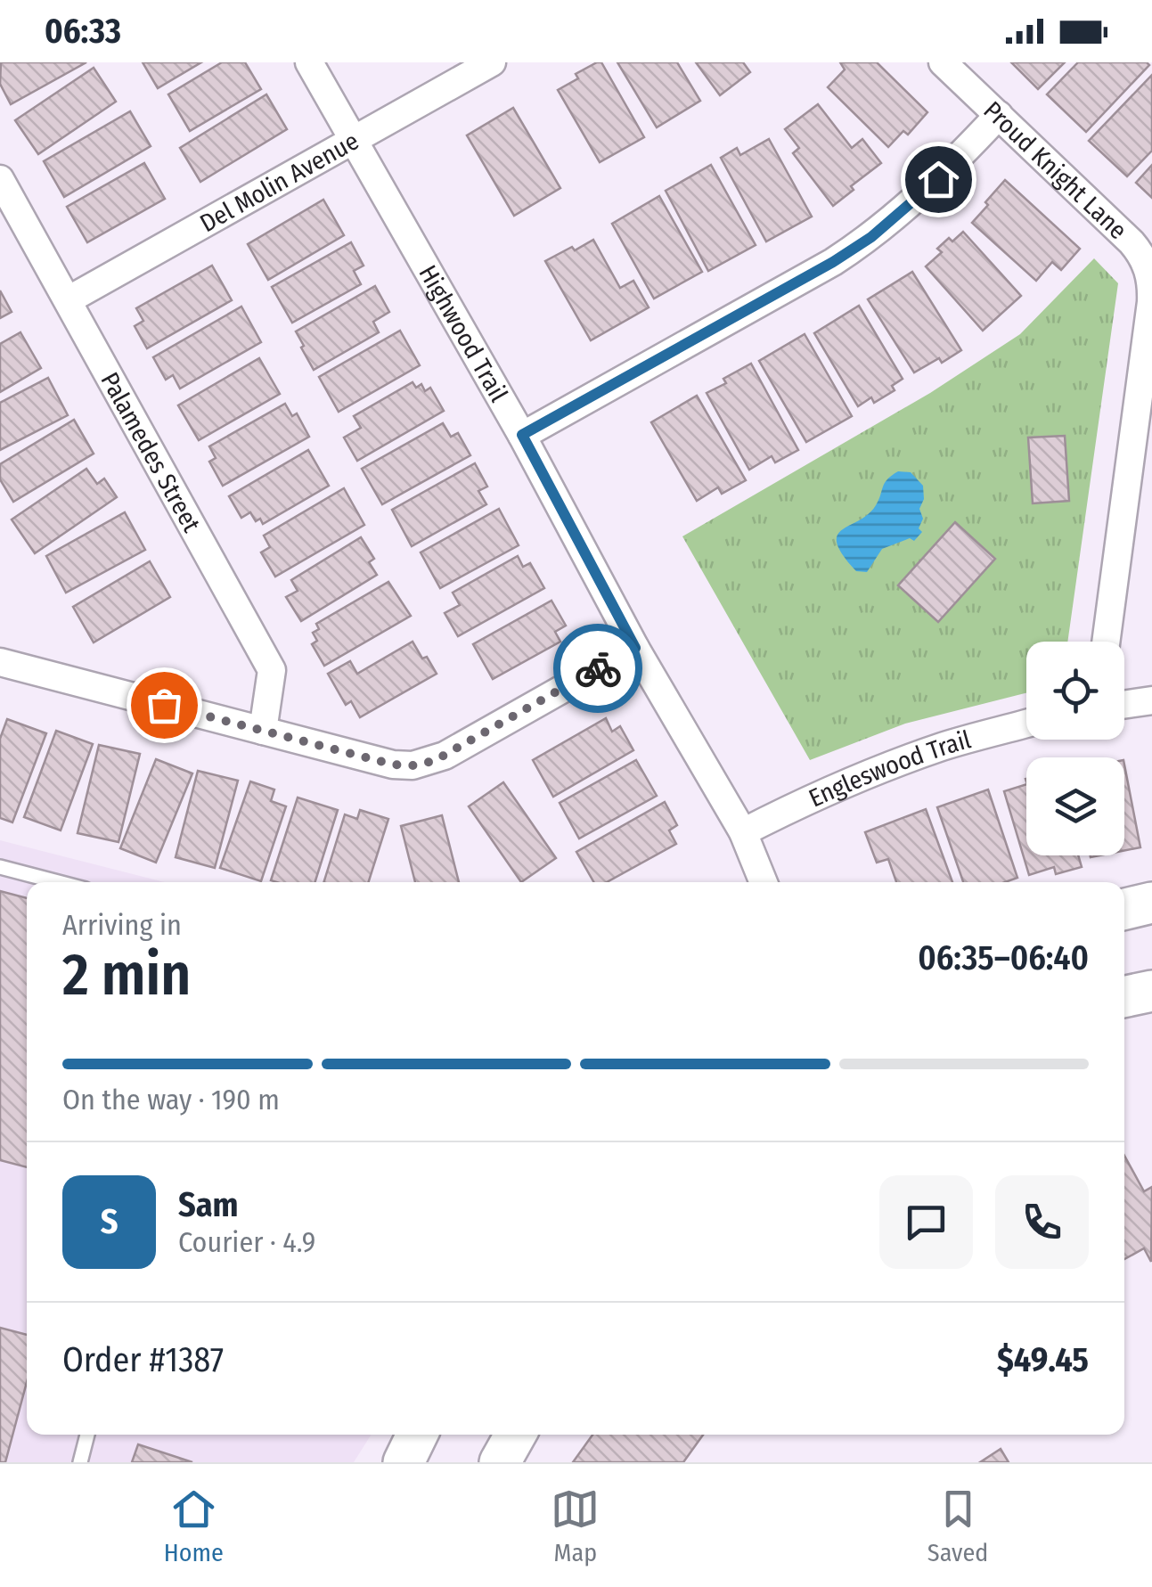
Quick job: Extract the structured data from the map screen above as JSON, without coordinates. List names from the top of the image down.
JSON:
{
  "streets": {
    "street": [
      "Proud Knight Lane",
      "Del Molin Avenue",
      "Highwood Trail",
      "Palamedes Street",
      "Engleswood Trail"
    ]
  },
  "crossings": [
    ["Del Molin Avenue", "Highwood Trail"],
    ["Del Molin Avenue", "Palamedes Street"],
    ["Highwood Trail", "Engleswood Trail"]
  ],
  "page": {
    "status": "06:33",
    "heading": ["2 min", "Arriving in", "06:35–06:40"],
    "panel": [
      "Sam",
      "Courier · 4.9",
      "Order #1387",
      "$49.45"
    ],
    "bar": "On the way · 190 m",
    "round": "S",
    "tabs": ["Home", "Map", "Saved"]
  }
}
